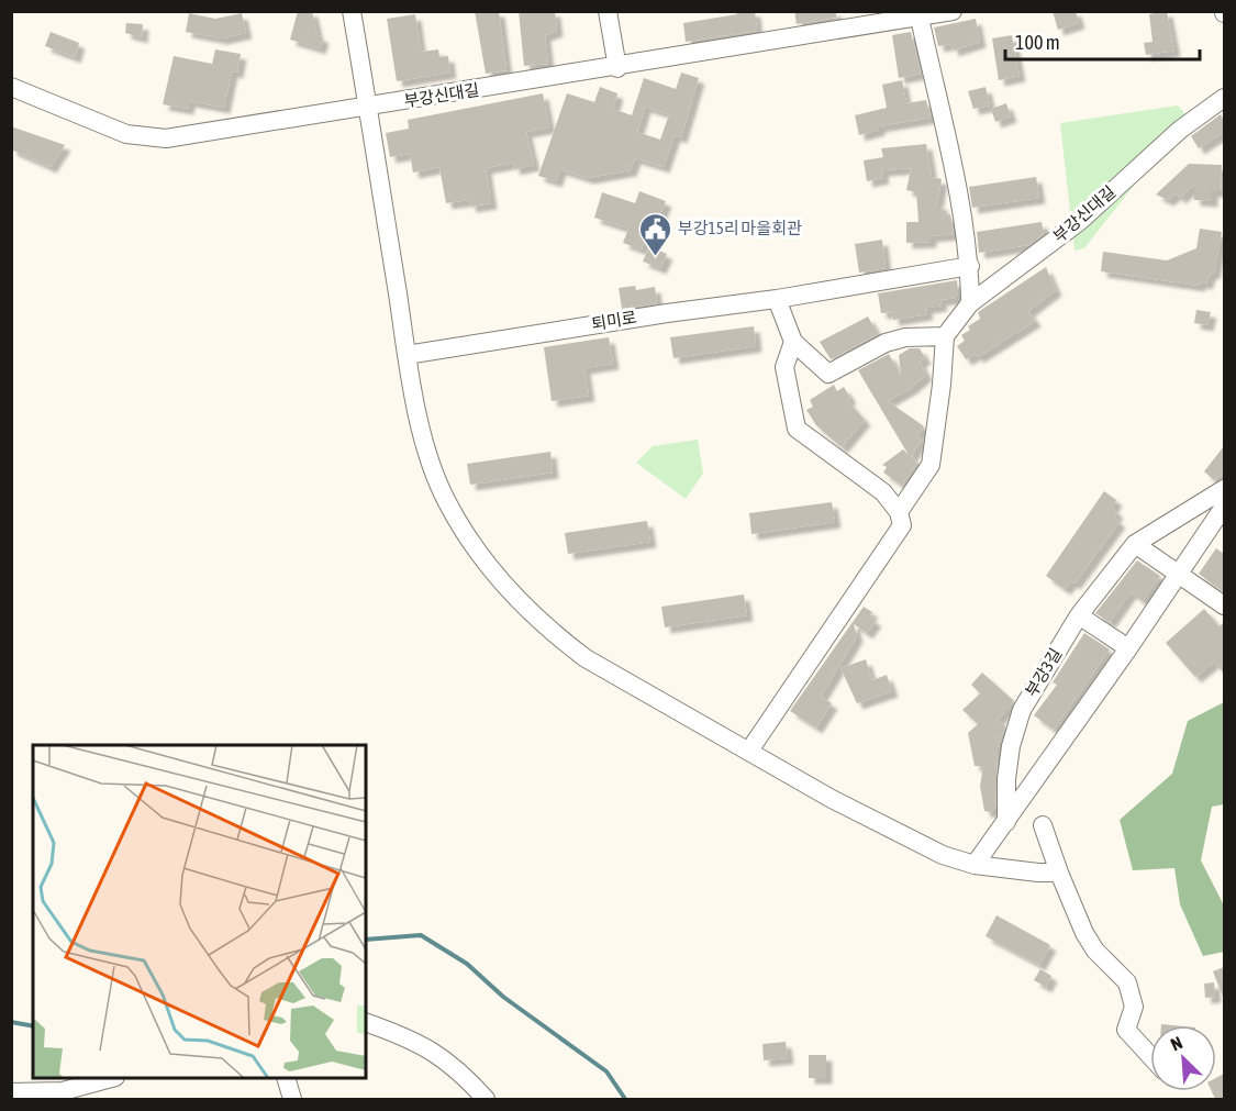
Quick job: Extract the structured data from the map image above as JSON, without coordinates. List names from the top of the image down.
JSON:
{
  "streets": {
    "street": ["부강신대길", "퇴미로", "부강3길"]
  },
  "places": {
    "public building": ["부강15리 마을회관"]
  },
  "scale_bar": "100 m",
  "north": "top left"
}
